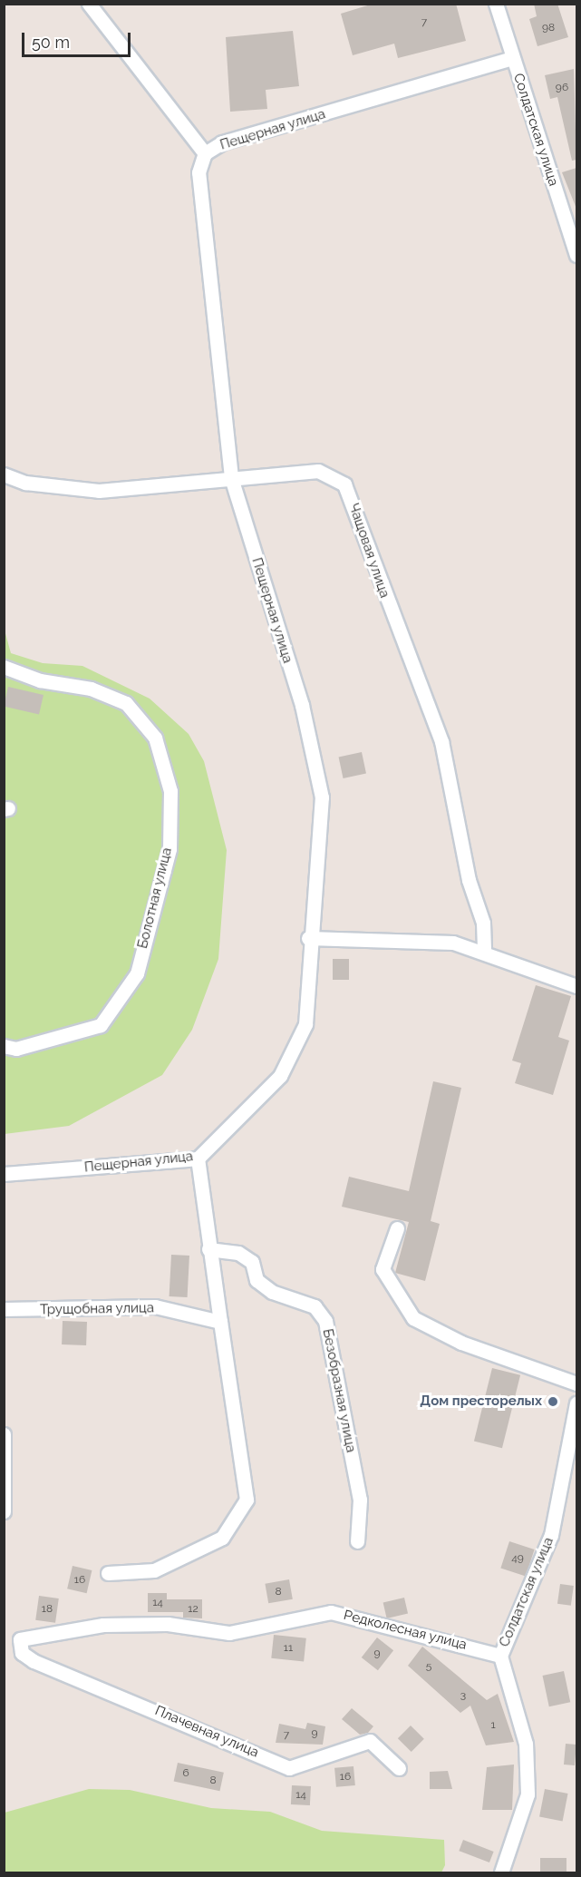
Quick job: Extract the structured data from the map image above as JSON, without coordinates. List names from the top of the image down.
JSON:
{
  "streets": {
    "street": [
      "Пещерная улица",
      "Солдатская улица",
      "Чащовая улица",
      "Болотная улица",
      "Трущобная улица",
      "Безобразная улица",
      "Редколесная улица",
      "Плачевная улица"
    ]
  },
  "crossings": [
    ["Пещерная улица", "Солдатская улица"],
    ["Пещерная улица", "Чащовая улица"],
    ["Солдатская улица", "Редколесная улица"],
    ["Редколесная улица", "Плачевная улица"]
  ],
  "places": ["Дом престорелых"],
  "house_numbers": [
    "7",
    "98",
    "96",
    "49",
    "16",
    "8",
    "14",
    "18",
    "12",
    "11",
    "9",
    "5",
    "3",
    "1",
    "9",
    "7",
    "6",
    "16",
    "8",
    "14"
  ],
  "scale_bar": "50 m"
}
